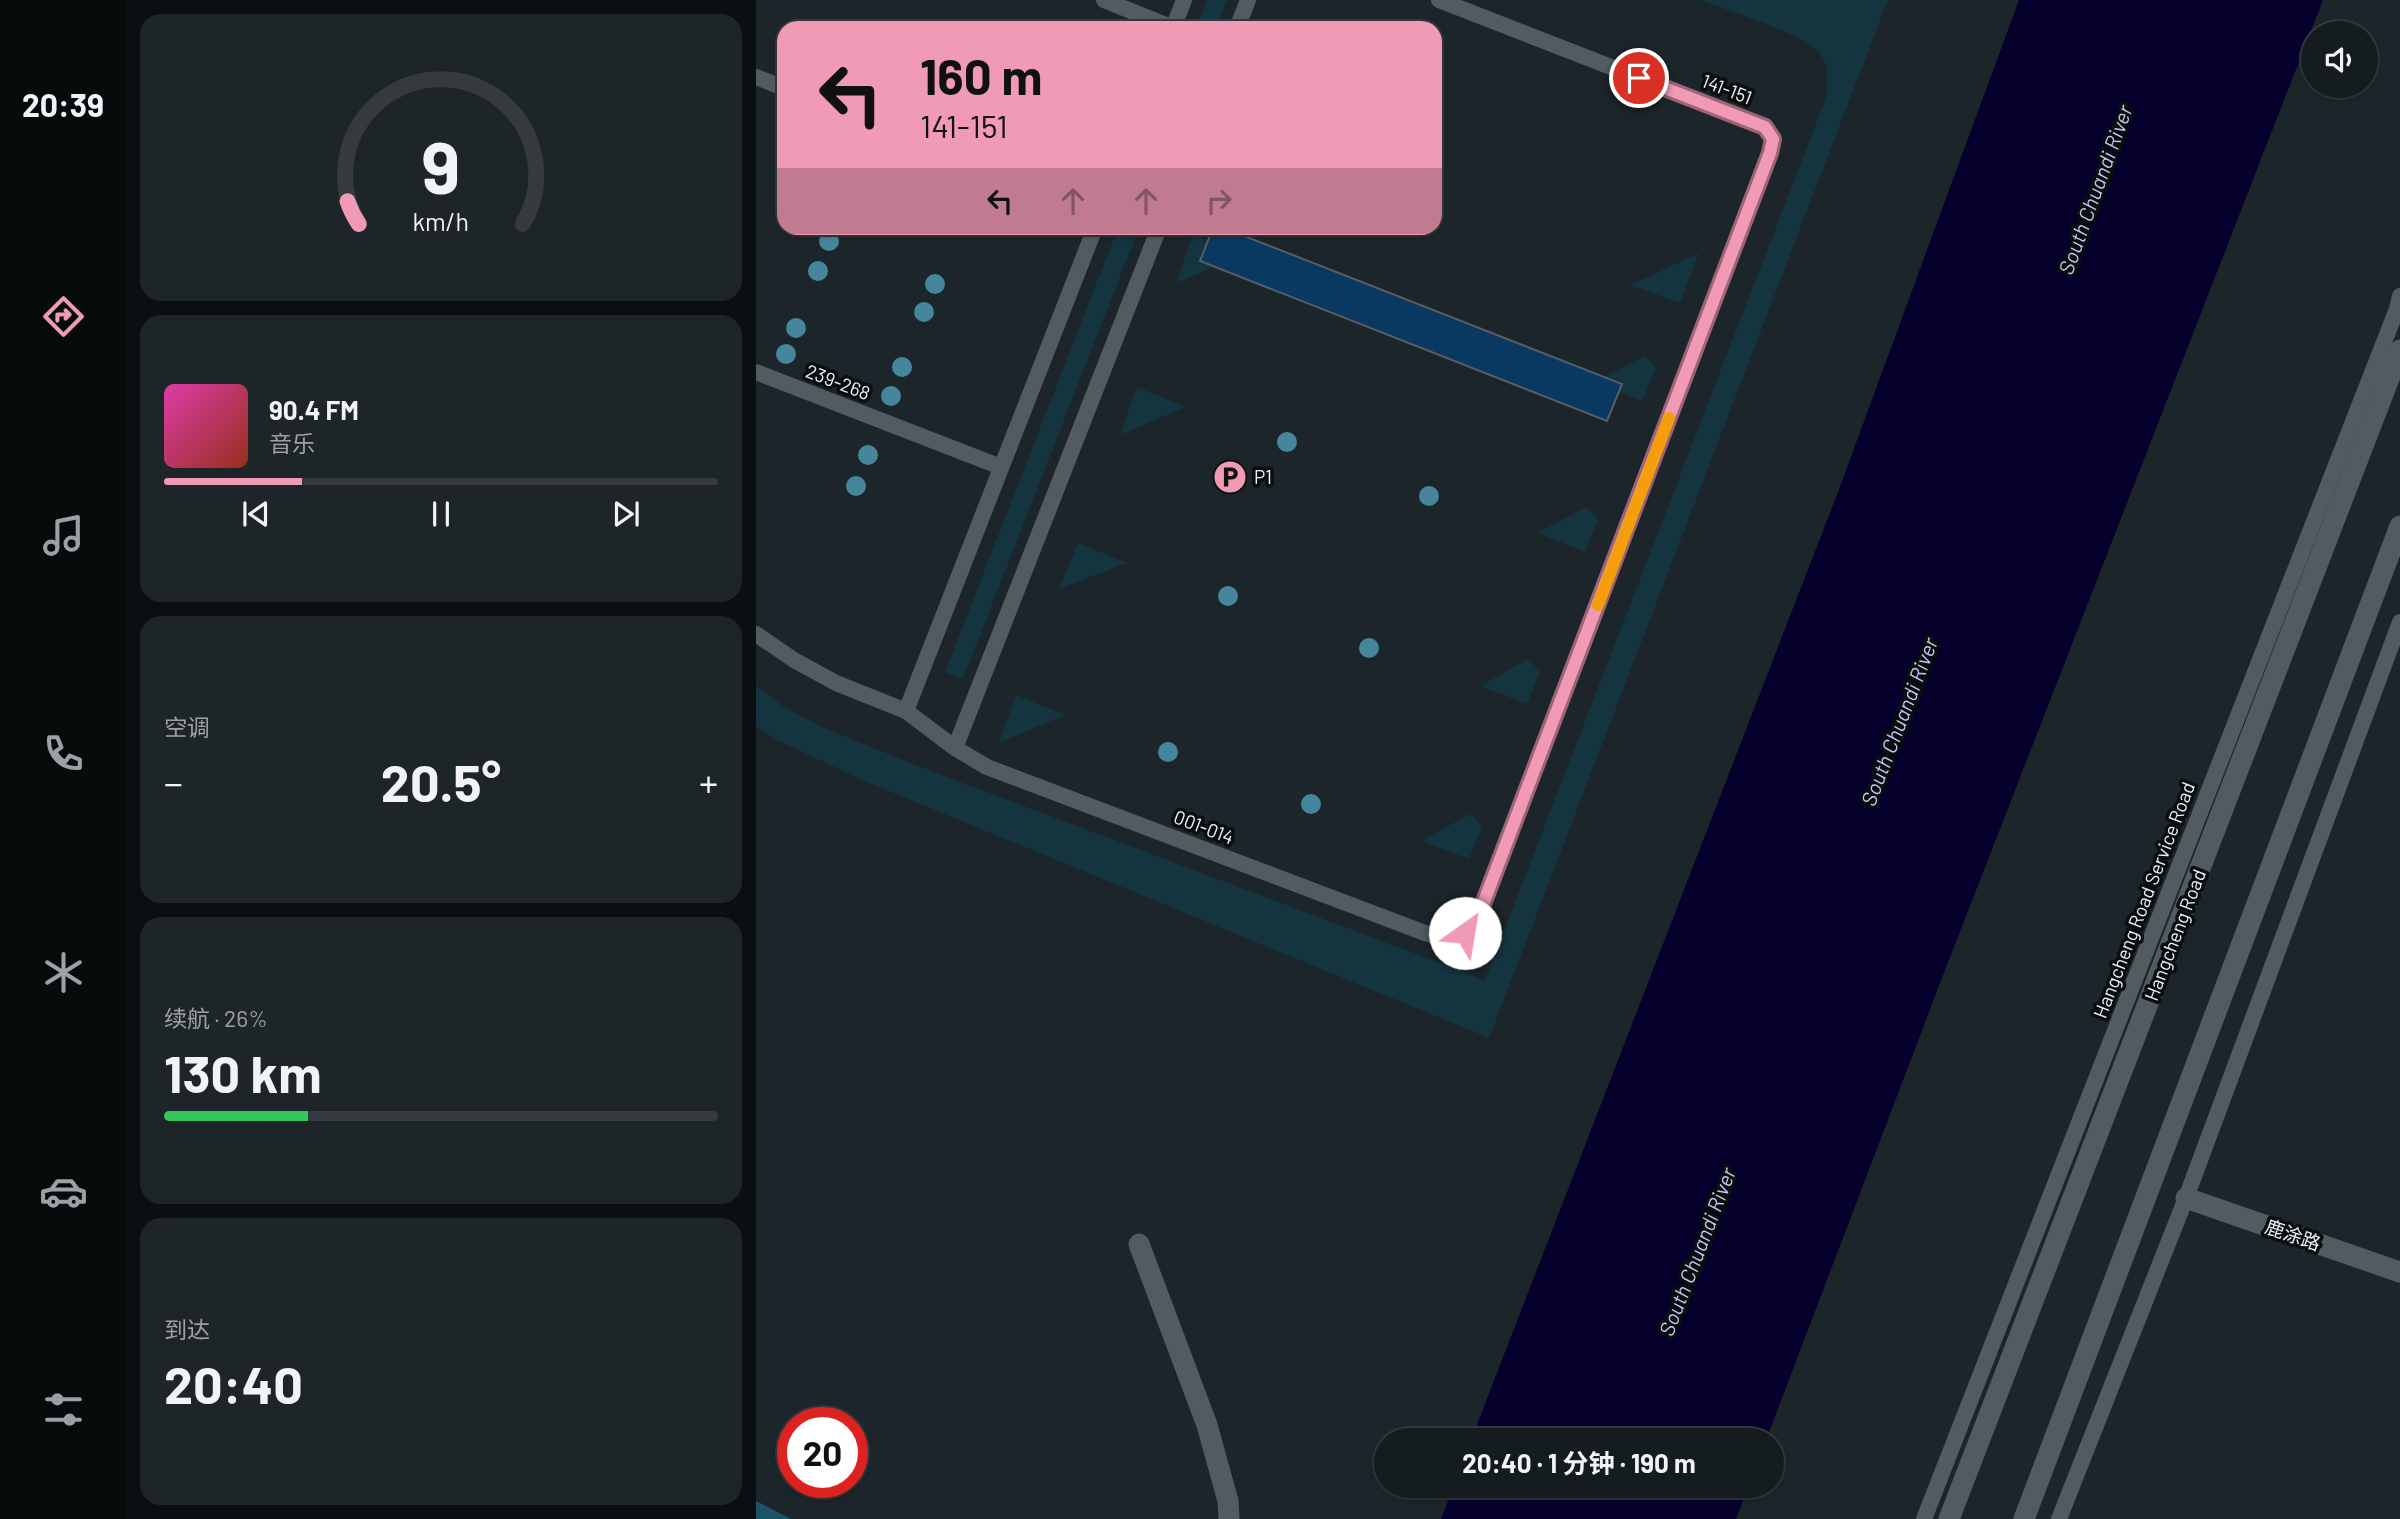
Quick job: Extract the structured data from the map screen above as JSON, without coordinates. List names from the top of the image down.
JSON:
{
  "streets": {
    "main road": ["Hangcheng Road", "鹿涂路"],
    "lane": [
      "141-151",
      "239-268",
      "001-014",
      "Hangcheng Road Service Road"
    ]
  },
  "crossings": [
    ["141-151", "001-014"]
  ],
  "water": ["South Chuandi River"],
  "places": {
    "parking": ["P1"]
  },
  "page": {
    "tabs": "20:39",
    "turn": ["160 m", "141-151"],
    "song": ["90.4 FM", "音乐"],
    "tile": [
      "空调",
      ["续航 · 26%", "130 km"],
      ["到达", "20:40"]
    ],
    "heat": ["−", "20.5°", "+"],
    "limit": "20",
    "trip": "20:40 · 1 分钟 · 190 m",
    "gauge": ["9", "km/h"]
  }
}
